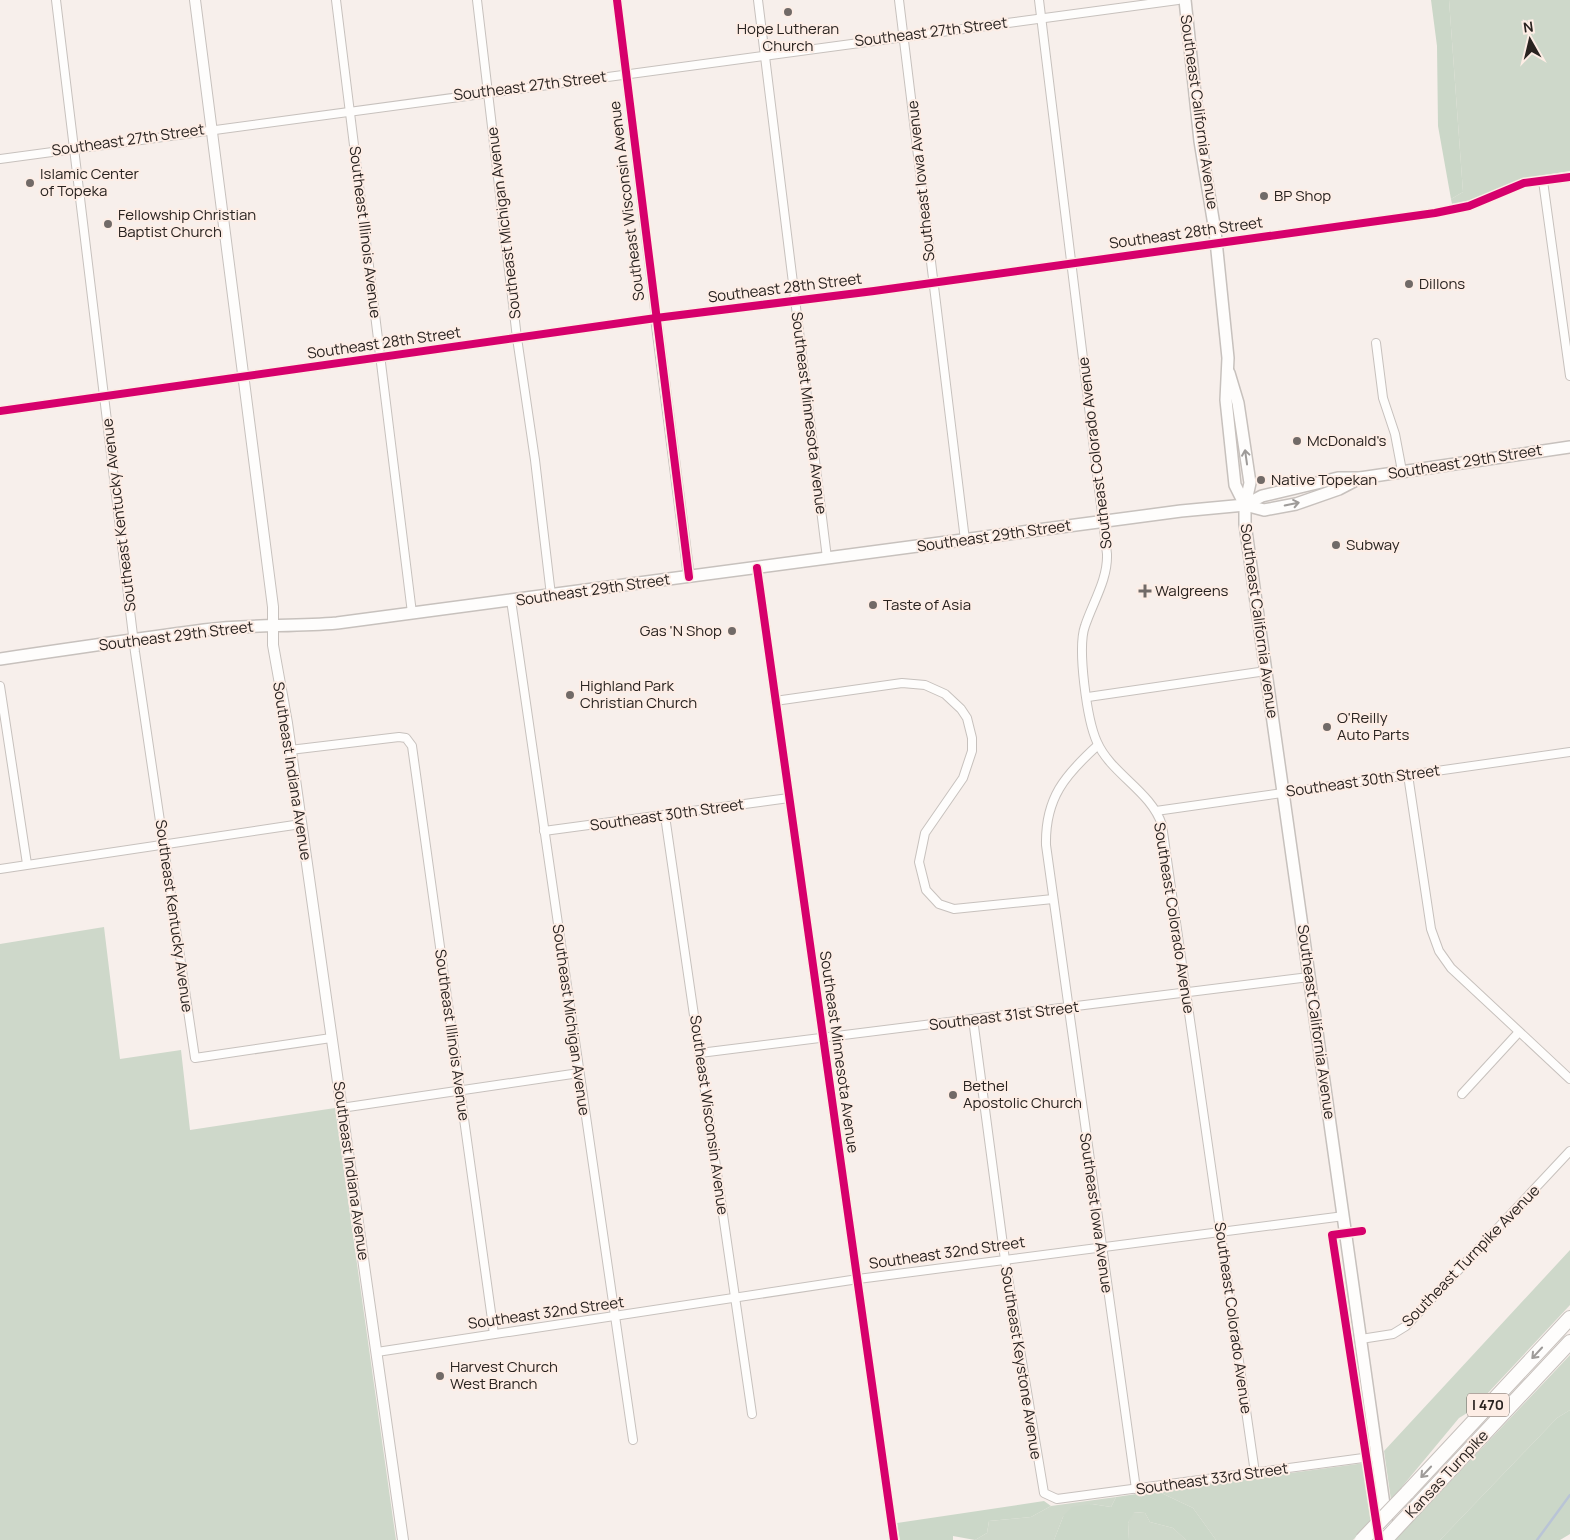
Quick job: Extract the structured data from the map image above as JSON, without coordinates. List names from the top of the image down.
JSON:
{
  "streets": {
    "highway": ["I 470", "Kansas Turnpike"],
    "main road": ["Southeast California Avenue", "Southeast 29th Street"],
    "street": [
      "Southeast 27th Street",
      "Southeast Iowa Avenue",
      "Southeast Wisconsin Avenue",
      "Southeast Michigan Avenue",
      "Southeast Illinois Avenue",
      "Southeast 28th Street",
      "Southeast Minnesota Avenue",
      "Southeast Colorado Avenue",
      "Southeast Kentucky Avenue",
      "Southeast Indiana Avenue",
      "Southeast 30th Street",
      "Southeast 31st Street",
      "Southeast 32nd Street",
      "Southeast Turnpike Avenue",
      "Southeast Keystone Avenue",
      "Southeast 33rd Street"
    ]
  },
  "crossings": [
    ["Southeast 27th Street", "Southeast Iowa Avenue"],
    ["Southeast 27th Street", "Southeast Wisconsin Avenue"],
    ["Southeast 27th Street", "Southeast Michigan Avenue"],
    ["Southeast 27th Street", "Southeast Illinois Avenue"],
    ["Southeast 27th Street", "Southeast Minnesota Avenue"],
    ["Southeast 27th Street", "Southeast Colorado Avenue"],
    ["Southeast 27th Street", "Southeast Kentucky Avenue"],
    ["Southeast 27th Street", "Southeast Indiana Avenue"],
    ["Southeast California Avenue", "Southeast 28th Street"],
    ["Southeast California Avenue", "Southeast 29th Street"],
    ["Southeast California Avenue", "Southeast 30th Street"],
    ["Southeast California Avenue", "Southeast 31st Street"],
    ["Southeast California Avenue", "Southeast 32nd Street"],
    ["Southeast California Avenue", "Southeast Turnpike Avenue"],
    ["Southeast California Avenue", "Southeast 33rd Street"],
    ["Southeast Iowa Avenue", "Southeast 28th Street"],
    ["Southeast Iowa Avenue", "Southeast Colorado Avenue"],
    ["Southeast Iowa Avenue", "Southeast 29th Street"],
    ["Southeast Iowa Avenue", "Southeast 31st Street"],
    ["Southeast Iowa Avenue", "Southeast 32nd Street"],
    ["Southeast Iowa Avenue", "Southeast 33rd Street"],
    ["Southeast Wisconsin Avenue", "Southeast 28th Street"],
    ["Southeast Wisconsin Avenue", "Southeast 29th Street"],
    ["Southeast Wisconsin Avenue", "Southeast 30th Street"],
    ["Southeast Wisconsin Avenue", "Southeast 31st Street"],
    ["Southeast Wisconsin Avenue", "Southeast 32nd Street"],
    ["Southeast Michigan Avenue", "Southeast 28th Street"],
    ["Southeast Michigan Avenue", "Southeast 29th Street"],
    ["Southeast Michigan Avenue", "Southeast 30th Street"],
    ["Southeast Michigan Avenue", "Southeast 32nd Street"],
    ["Southeast Illinois Avenue", "Southeast 28th Street"],
    ["Southeast Illinois Avenue", "Southeast 29th Street"],
    ["Southeast Illinois Avenue", "Southeast Indiana Avenue"],
    ["Southeast Illinois Avenue", "Southeast 32nd Street"],
    ["Southeast 28th Street", "Southeast Minnesota Avenue"],
    ["Southeast 28th Street", "Southeast Colorado Avenue"],
    ["Southeast 28th Street", "Southeast Kentucky Avenue"],
    ["Southeast 28th Street", "Southeast Indiana Avenue"],
    ["Southeast Minnesota Avenue", "Southeast 29th Street"],
    ["Southeast Minnesota Avenue", "Southeast 30th Street"],
    ["Southeast Minnesota Avenue", "Southeast 31st Street"],
    ["Southeast Minnesota Avenue", "Southeast 32nd Street"],
    ["Southeast Colorado Avenue", "Southeast 29th Street"],
    ["Southeast Colorado Avenue", "Southeast 30th Street"],
    ["Southeast Colorado Avenue", "Southeast 31st Street"],
    ["Southeast Colorado Avenue", "Southeast 32nd Street"],
    ["Southeast Colorado Avenue", "Southeast 33rd Street"],
    ["Southeast 29th Street", "Southeast Kentucky Avenue"],
    ["Southeast 29th Street", "Southeast Indiana Avenue"],
    ["Southeast Kentucky Avenue", "Southeast Indiana Avenue"],
    ["Southeast Indiana Avenue", "Southeast 32nd Street"],
    ["Southeast 31st Street", "Southeast Keystone Avenue"],
    ["Southeast 32nd Street", "Southeast Keystone Avenue"],
    ["Southeast Keystone Avenue", "Southeast 33rd Street"]
  ],
  "places": {
    "other": [
      "Hope Lutheran Church",
      "Islamic Center of Topeka",
      "BP Shop",
      "Fellowship Christian Baptist Church",
      "Dillons",
      "McDonald's",
      "Native Topekan",
      "Subway",
      "Taste of Asia",
      "Gas 'N Shop",
      "Highland Park Christian Church",
      "O'Reilly Auto Parts",
      "Bethel Apostolic Church",
      "Harvest Church West Branch"
    ],
    "health": ["Walgreens"]
  },
  "north": "top"
}
